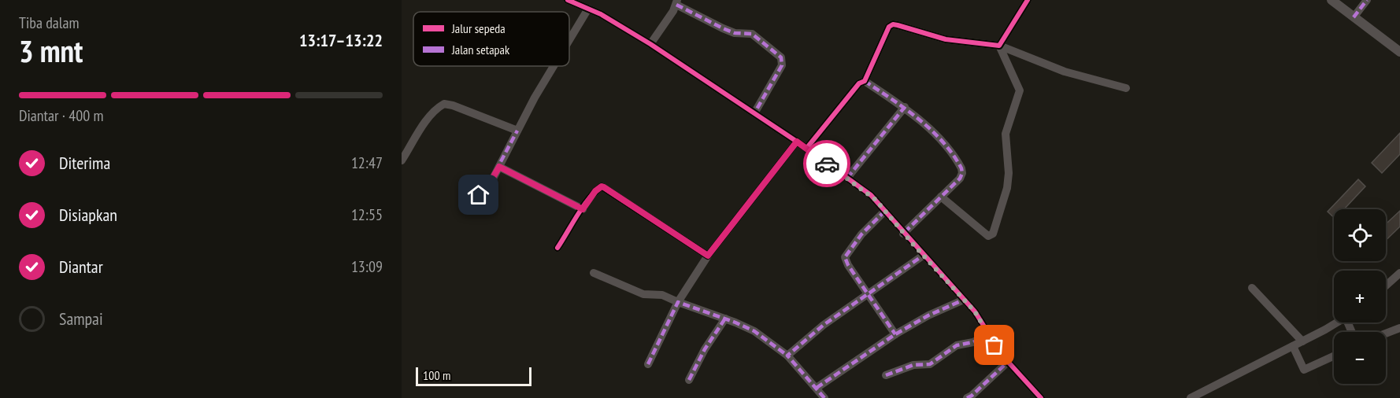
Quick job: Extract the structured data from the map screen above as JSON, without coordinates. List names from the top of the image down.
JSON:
{
  "legend": ["Jalur sepeda", "Jalan setapak"],
  "scale_bar": "100 m",
  "page": {
    "heading": ["3 mnt", "Tiba dalam", "13:17–13:22"],
    "bar": "Diantar · 400 m",
    "list": [
      ["Diterima", "12:47"],
      ["Disiapkan", "12:55"],
      ["Diantar", "13:09"],
      "Sampai"
    ],
    "map_buttons": ["+", "−"],
    "scale": "100 m"
  }
}
